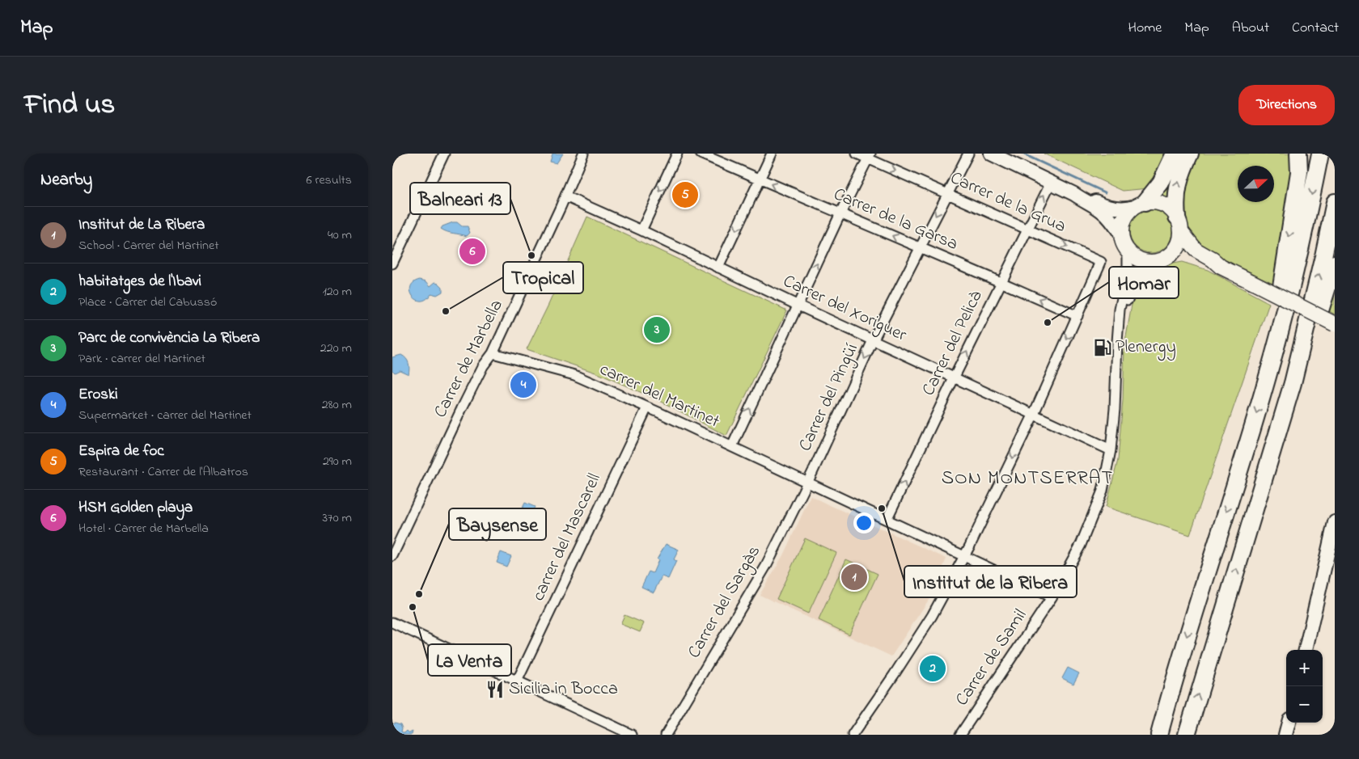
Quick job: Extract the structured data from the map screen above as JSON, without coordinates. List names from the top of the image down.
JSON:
{
  "streets": {
    "street": [
      "Carrer de la Grua",
      "Carrer de la Garsa",
      "Carrer del Xoriguer",
      "Carrer del Pelicà",
      "Carrer de Marbella",
      "carrer del Martinet",
      "Carrer del Pingüí",
      "carrer del Mascarell",
      "Carrer del Sargàs",
      "Carrer de Samil"
    ]
  },
  "crossings": [
    ["Carrer de la Grua", "Carrer de la Garsa"],
    ["Carrer de la Grua", "Carrer del Pelicà"],
    ["Carrer de la Grua", "Carrer del Pingüí"],
    ["Carrer de la Garsa", "Carrer del Pelicà"],
    ["Carrer de la Garsa", "Carrer del Pingüí"],
    ["Carrer del Xoriguer", "Carrer del Pelicà"],
    ["Carrer del Xoriguer", "Carrer de Marbella"],
    ["Carrer del Xoriguer", "Carrer del Pingüí"],
    ["Carrer del Xoriguer", "Carrer de Samil"],
    ["Carrer de Marbella", "carrer del Martinet"],
    ["carrer del Martinet", "Carrer del Pingüí"],
    ["carrer del Martinet", "carrer del Mascarell"],
    ["carrer del Martinet", "Carrer del Sargàs"],
    ["Carrer del Pingüí", "Carrer del Sargàs"]
  ],
  "one_way": ["Carrer de la Garsa", "Carrer del Pelicà", "Carrer del Pingüí"],
  "districts": ["SON MONTSERRAT"],
  "places": {
    "other": [
      "Balneari 13",
      "Tropical",
      "Homar",
      "Institut de la Ribera",
      "Baysense",
      "La Venta"
    ],
    "fuel station": ["Plenergy"],
    "restaurant": ["Sicilia in Bocca"]
  },
  "north": "right",
  "page": {
    "header": "Map",
    "nav": [
      "Home",
      "Map",
      "About",
      "Contact"
    ],
    "title": "Find us",
    "buttons": "Directions",
    "heading": ["Nearby", "6 results"],
    "pins": [
      "5",
      "6",
      "3",
      "4",
      "1",
      "2"
    ],
    "list": [
      {
        "mark": "1",
        "name": "Institut de La Ribera",
        "note": "School · Carrer del Martinet",
        "value": "40 m"
      },
      {
        "mark": "2",
        "name": "habitatges de l'Ibavi",
        "note": "Place · Carrer del Cabussó",
        "value": "120 m"
      },
      {
        "mark": "3",
        "name": "Parc de convivència La Ribera",
        "note": "Park · carrer del Martinet",
        "value": "220 m"
      },
      {
        "mark": "4",
        "name": "Eroski",
        "note": "Supermarket · carrer del Martinet",
        "value": "280 m"
      },
      {
        "mark": "5",
        "name": "Espira de foc",
        "note": "Restaurant · Carrer de l'Albatros",
        "value": "290 m"
      },
      {
        "mark": "6",
        "name": "HSM Golden playa",
        "note": "Hotel · Carrer de Marbella",
        "value": "370 m"
      }
    ],
    "map_buttons": ["+", "−"]
  }
}
